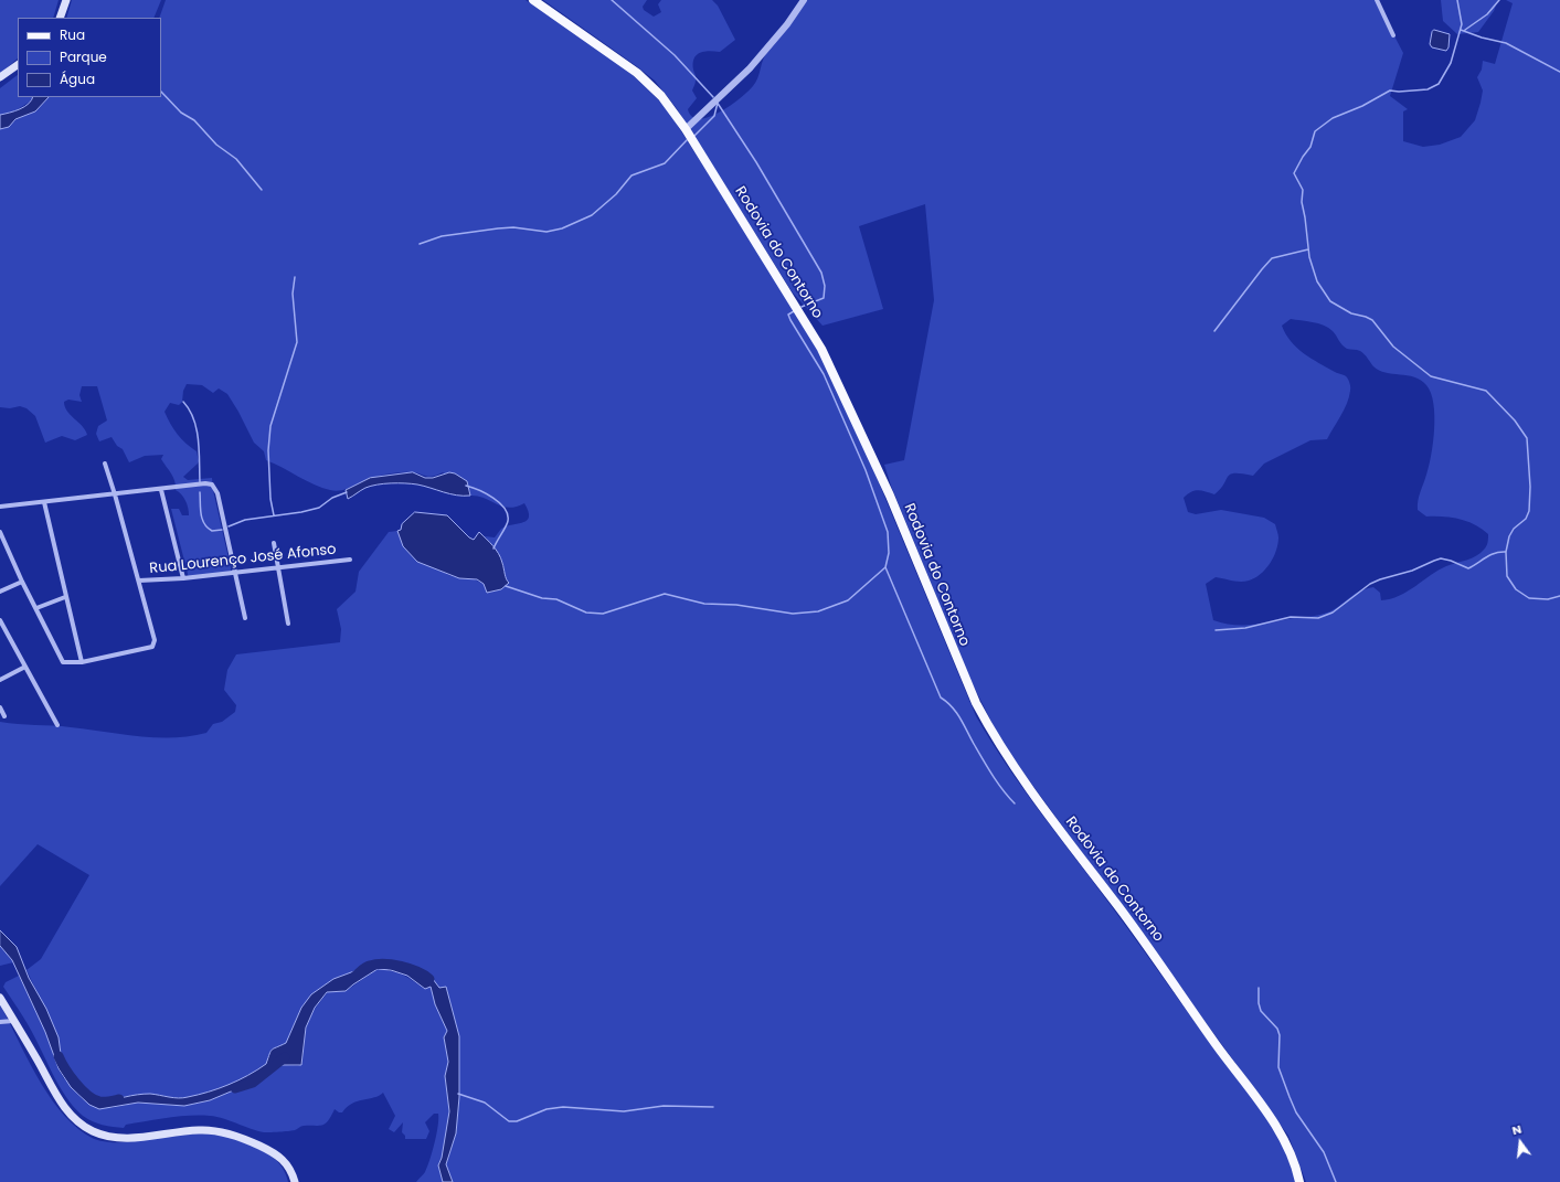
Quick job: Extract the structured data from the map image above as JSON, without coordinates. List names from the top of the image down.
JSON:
{
  "streets": {
    "main road": ["Rodovia do Contorno"],
    "street": ["Rua Lourenço José Afonso"]
  },
  "legend": ["Rua", "Parque", "Água"],
  "north": "top"
}
